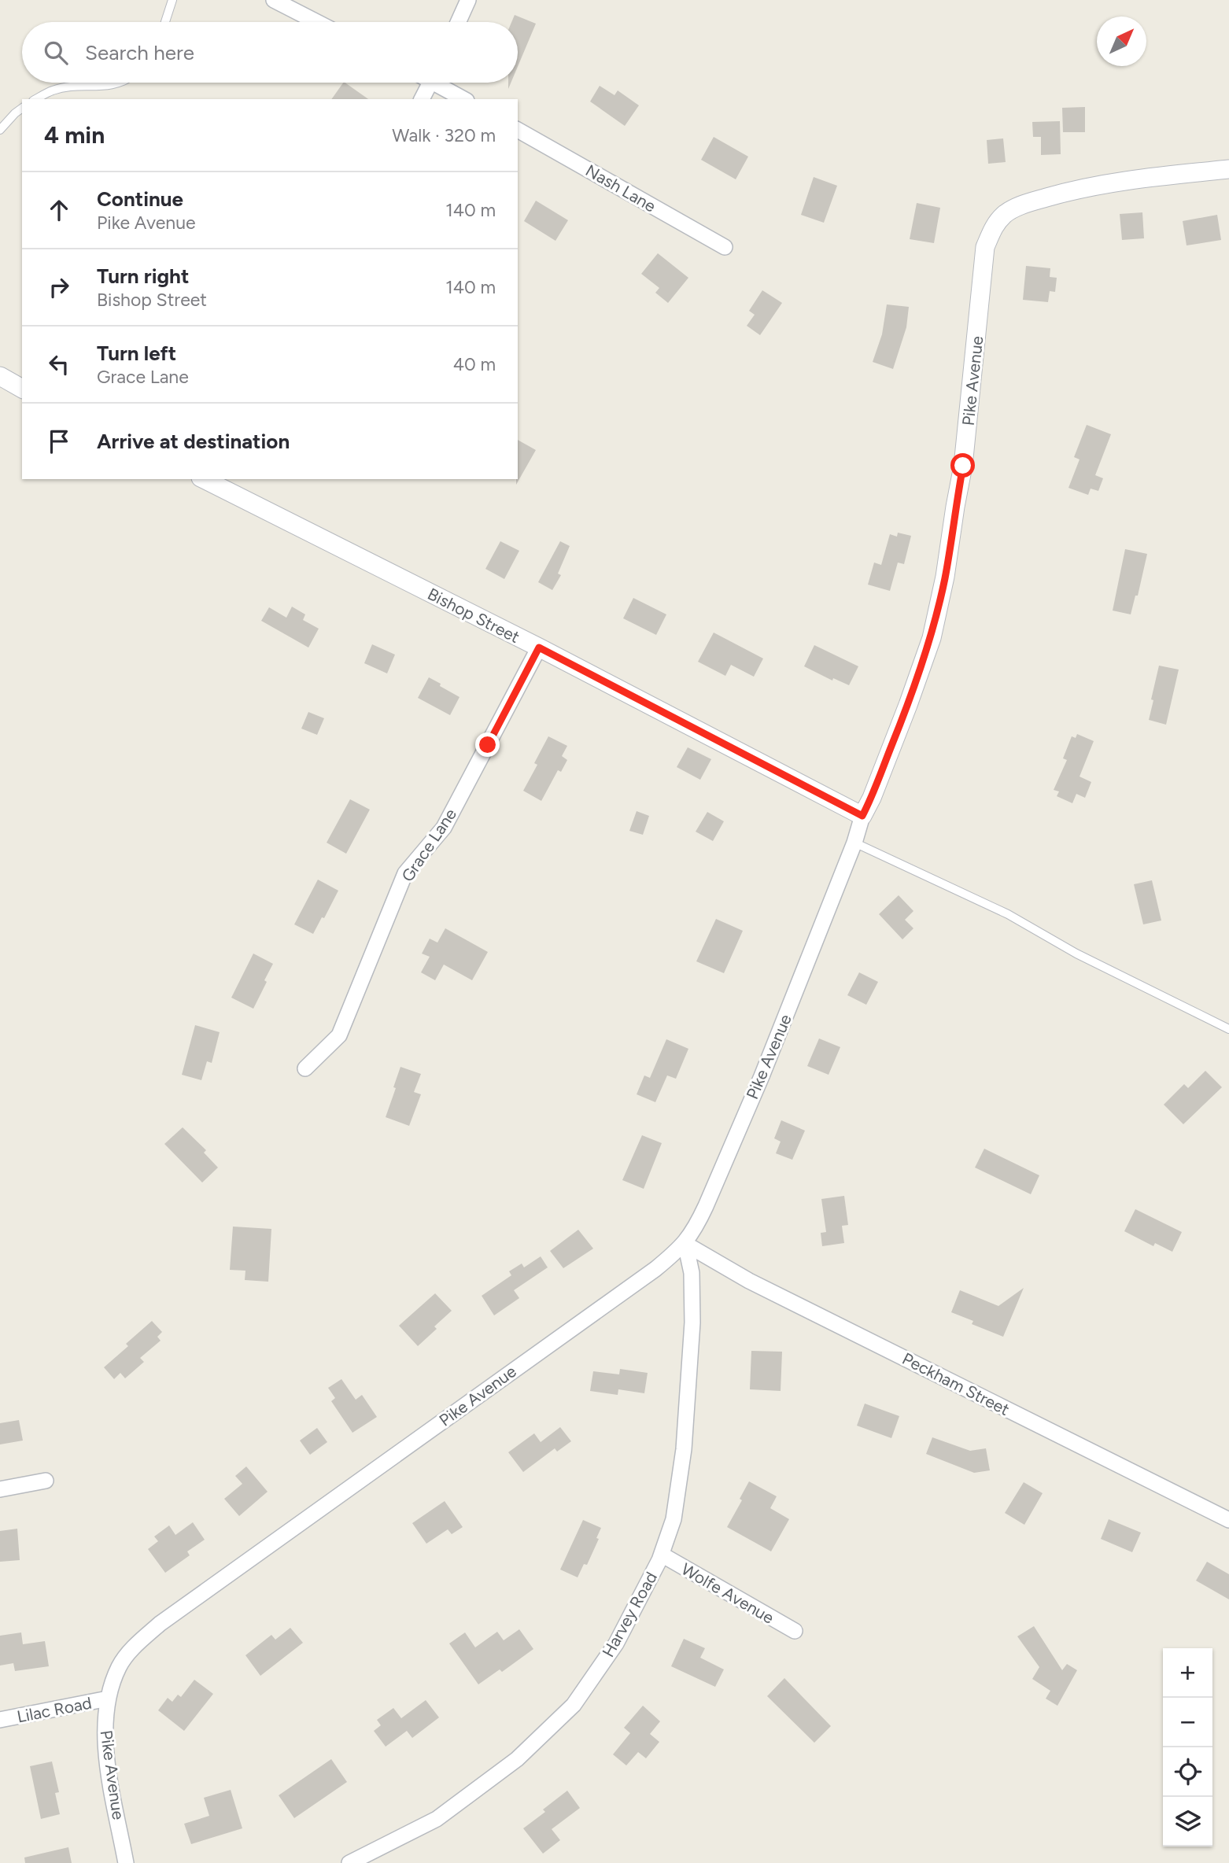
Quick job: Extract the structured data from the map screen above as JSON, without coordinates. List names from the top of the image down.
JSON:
{
  "streets": {
    "street": [
      "Nash Lane",
      "Pike Avenue",
      "Bishop Street",
      "Grace Lane",
      "Peckham Street",
      "Wolfe Avenue",
      "Harvey Road",
      "Lilac Road"
    ]
  },
  "crossings": [
    ["Pike Avenue", "Bishop Street"],
    ["Pike Avenue", "Peckham Street"],
    ["Pike Avenue", "Harvey Road"],
    ["Pike Avenue", "Lilac Road"],
    ["Bishop Street", "Grace Lane"],
    ["Peckham Street", "Harvey Road"],
    ["Wolfe Avenue", "Harvey Road"]
  ],
  "north": "top right",
  "page": {
    "search": "Search here",
    "heading": ["4 min", "Walk · 320 m"],
    "list": [
      ["Continue", "Pike Avenue", "140 m"],
      ["Turn right", "Bishop Street", "140 m"],
      ["Turn left", "Grace Lane", "40 m"],
      "Arrive at destination"
    ],
    "map_buttons": ["+", "−"]
  }
}
